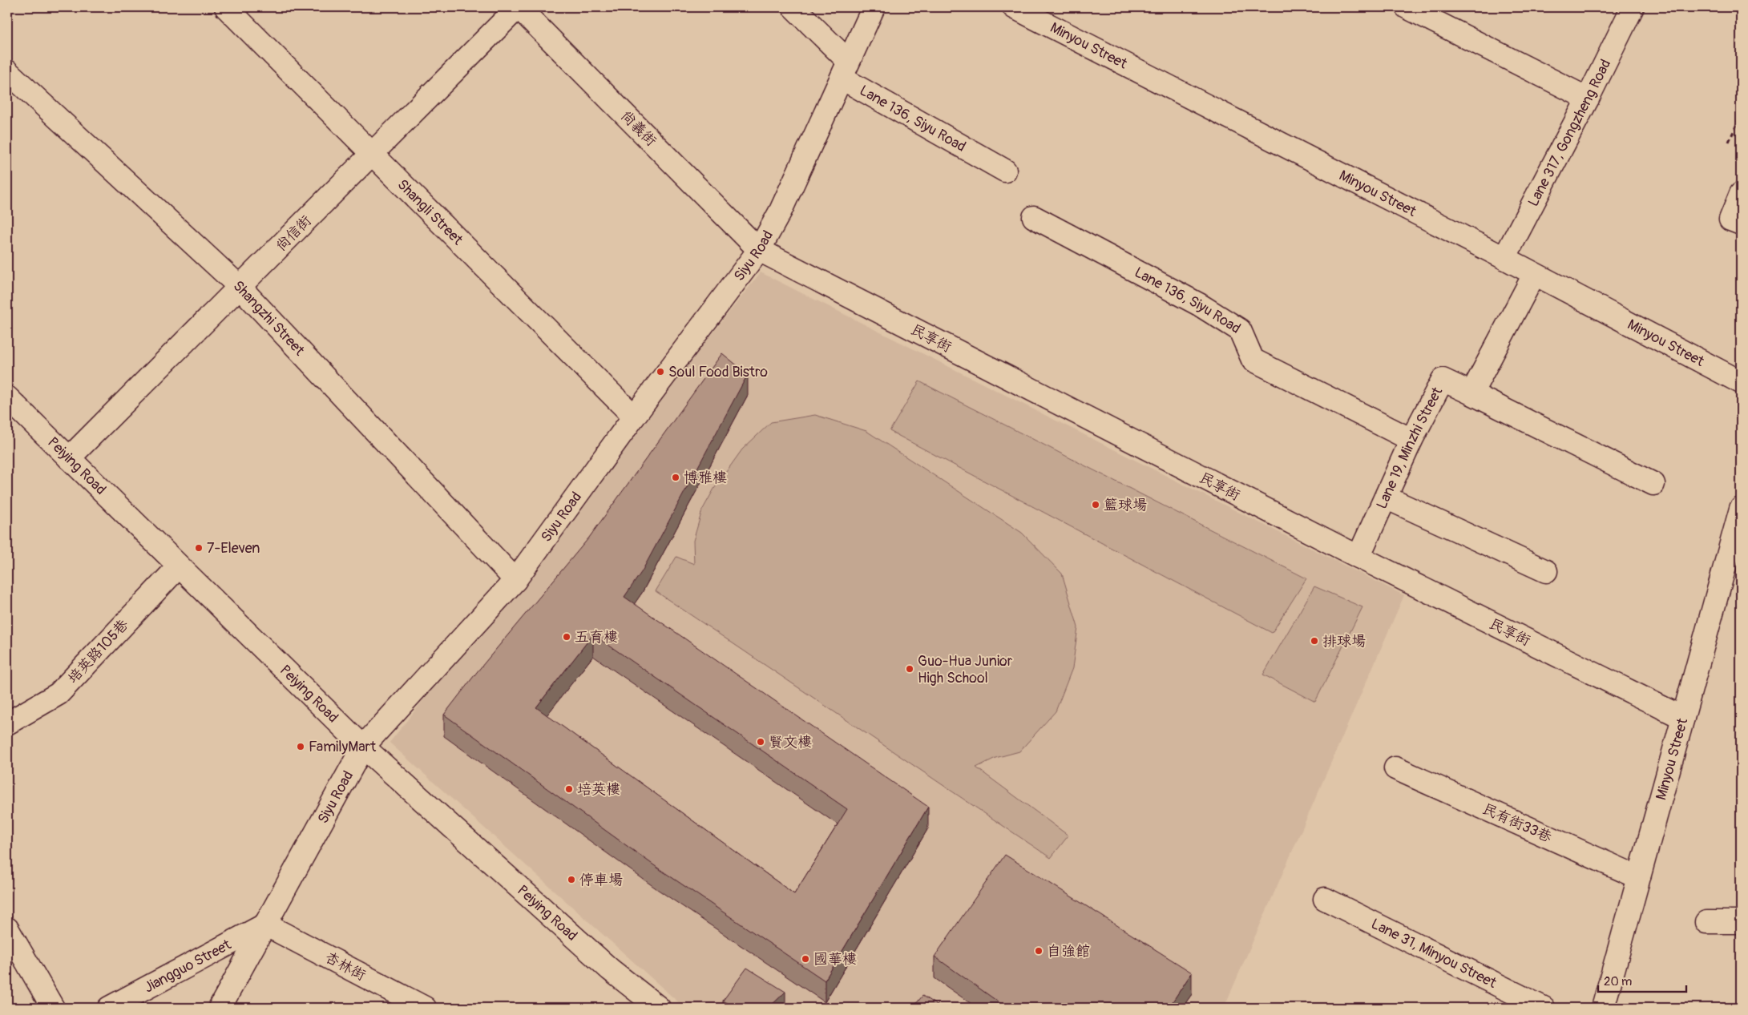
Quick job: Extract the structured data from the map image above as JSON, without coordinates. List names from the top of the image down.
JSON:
{
  "streets": {
    "street": [
      "Minyou Street",
      "Lane 136, Siyu Road",
      "尚義街",
      "Lane 317, Gongzheng Road",
      "Shangli Street",
      "尚信街",
      "Siyu Road",
      "Shangzhi Street",
      "民享街",
      "Lane 19, Minzhi Street",
      "Peiying Road",
      "培英路105巷",
      "民有街33巷",
      "Lane 31, Minyou Street",
      "Jiangguo Street",
      "杏林街"
    ]
  },
  "crossings": [
    ["Minyou Street", "Lane 317, Gongzheng Road"],
    ["Minyou Street", "民享街"],
    ["Minyou Street", "民有街33巷"],
    ["Lane 136, Siyu Road", "Siyu Road"],
    ["Lane 136, Siyu Road", "Lane 19, Minzhi Street"],
    ["尚義街", "尚信街"],
    ["尚義街", "Siyu Road"],
    ["尚義街", "民享街"],
    ["Shangli Street", "尚信街"],
    ["Shangli Street", "Siyu Road"],
    ["尚信街", "Shangzhi Street"],
    ["尚信街", "Peiying Road"],
    ["Siyu Road", "Shangzhi Street"],
    ["Siyu Road", "民享街"],
    ["Siyu Road", "Peiying Road"],
    ["Siyu Road", "Jiangguo Street"],
    ["Siyu Road", "杏林街"],
    ["民享街", "Lane 19, Minzhi Street"],
    ["Peiying Road", "培英路105巷"],
    ["Jiangguo Street", "杏林街"]
  ],
  "places": [
    "Soul Food Bistro",
    "博雅樓",
    "籃球場",
    "7-Eleven",
    "五育樓",
    "排球場",
    "Guo-Hua Junior High School",
    "賢文樓",
    "FamilyMart",
    "培英樓",
    "停車場",
    "自強館",
    "國華樓"
  ],
  "scale_bar": "20 m"
}
